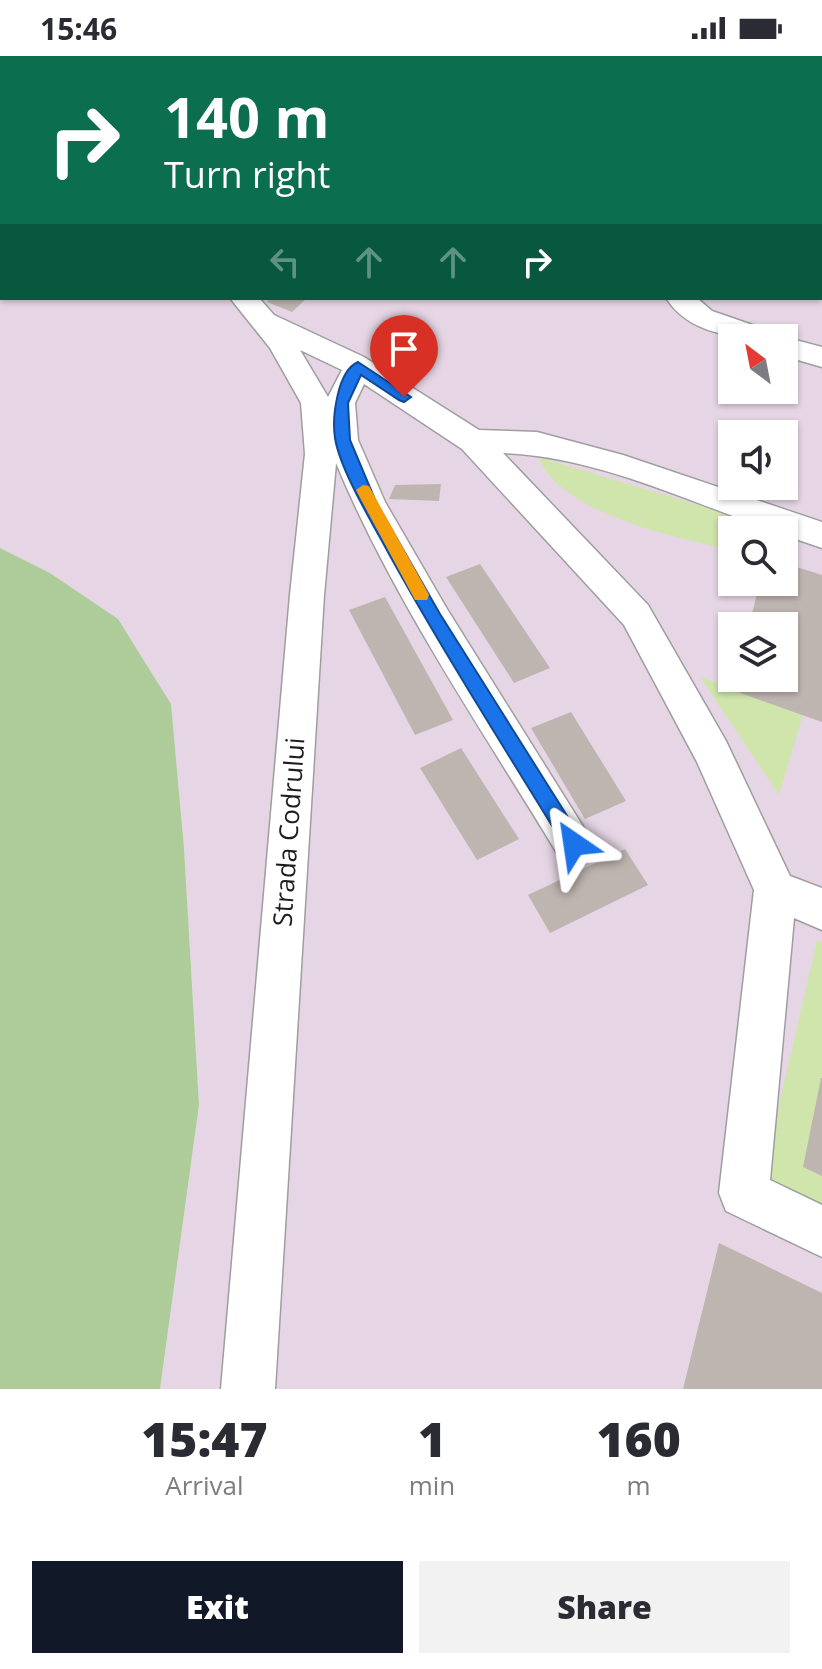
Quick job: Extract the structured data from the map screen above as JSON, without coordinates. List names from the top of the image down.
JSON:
{
  "streets": {
    "street": ["Strada Codrului"]
  },
  "north": "top left",
  "page": {
    "status": "15:46",
    "turn": ["140 m", "Turn right"],
    "eta": [
      "15:47",
      "Arrival",
      "1",
      "min",
      "160",
      "m"
    ],
    "buttons": ["Exit", "Share"]
  }
}
